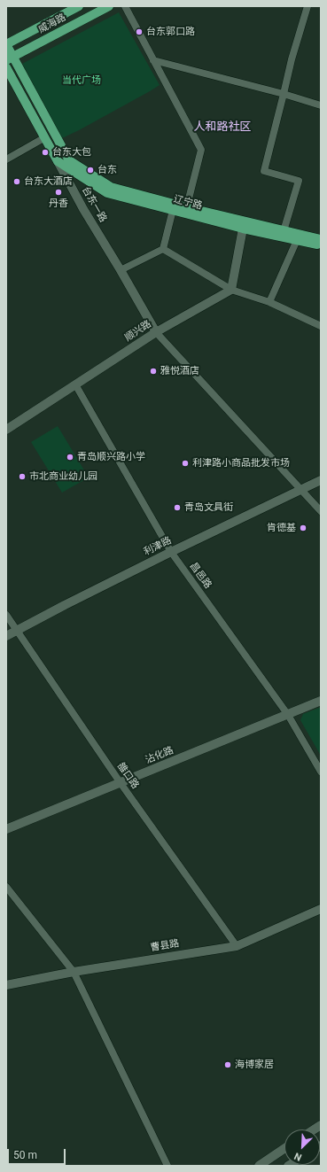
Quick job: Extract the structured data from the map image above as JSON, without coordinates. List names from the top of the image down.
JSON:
{
  "streets": {
    "main road": ["威海路", "辽宁路", "台东一路"],
    "street": [
      "顺兴路",
      "利津路",
      "昌邑路",
      "沾化路",
      "雒口路",
      "曹县路"
    ]
  },
  "crossings": [
    ["威海路", "辽宁路"],
    ["辽宁路", "台东一路"],
    ["台东一路", "顺兴路"],
    ["顺兴路", "昌邑路"],
    ["利津路", "昌邑路"],
    ["利津路", "雒口路"],
    ["昌邑路", "沾化路"],
    ["沾化路", "雒口路"],
    ["雒口路", "曹县路"]
  ],
  "districts": ["人和路社区"],
  "parks": ["当代广场"],
  "places": [
    "台东郭口路",
    "台东大包",
    "台东",
    "台东大酒店",
    "丹香",
    "雅悦酒店",
    "青岛顺兴路小学",
    "利津路小商品批发市场",
    "市北商业幼儿园",
    "青岛文具街",
    "肯德基",
    "海博家居"
  ],
  "scale_bar": "50 m",
  "north": "bottom left"
}
